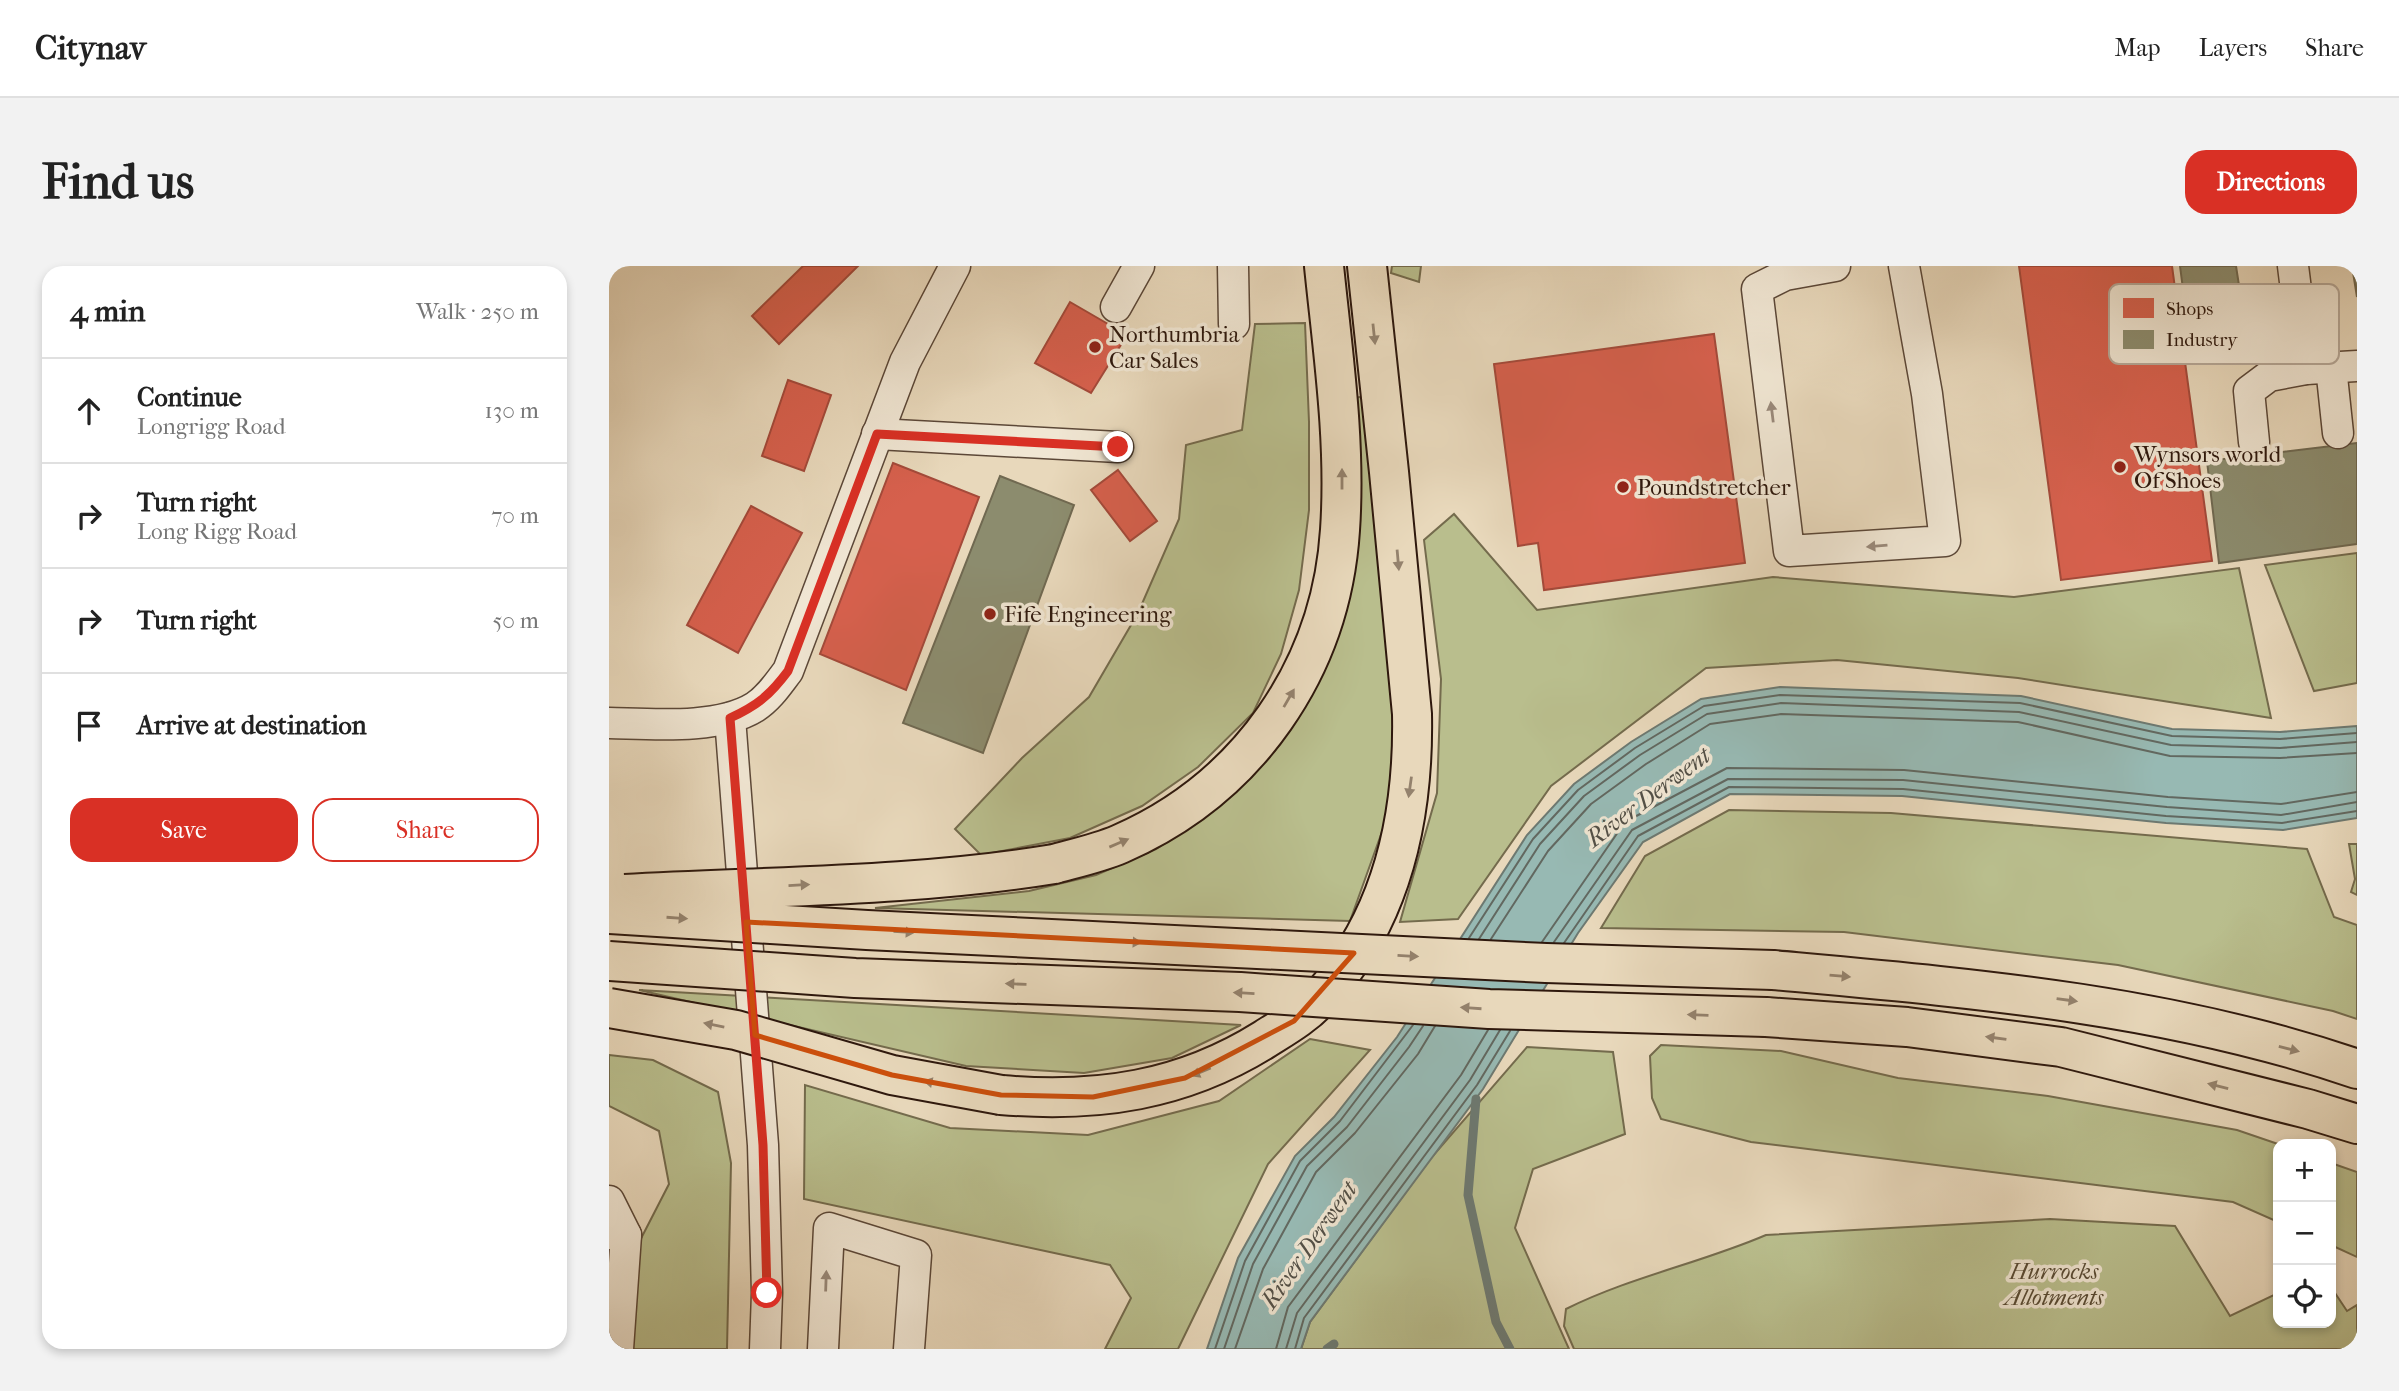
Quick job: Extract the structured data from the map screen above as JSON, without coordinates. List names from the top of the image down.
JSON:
{
  "water": ["River Derwent"],
  "parks": ["Hurrocks Allotments"],
  "places": [
    "Northumbria Car Sales",
    "Wynsors world Of Shoes",
    "Poundstretcher",
    "Fife Engineering"
  ],
  "legend": ["Shops", "Industry"],
  "page": {
    "header": "Citynav",
    "nav": ["Map", "Layers", "Share"],
    "buttons": [
      "Directions",
      ["Save", "Share"]
    ],
    "title": "Find us",
    "heading": ["4 min", "Walk · 250 m"],
    "list": [
      ["Continue", "Longrigg Road", "130 m"],
      ["Turn right", "Long Rigg Road", "70 m"],
      ["Turn right", "50 m"],
      "Arrive at destination"
    ],
    "map_buttons": ["+", "−"]
  }
}
